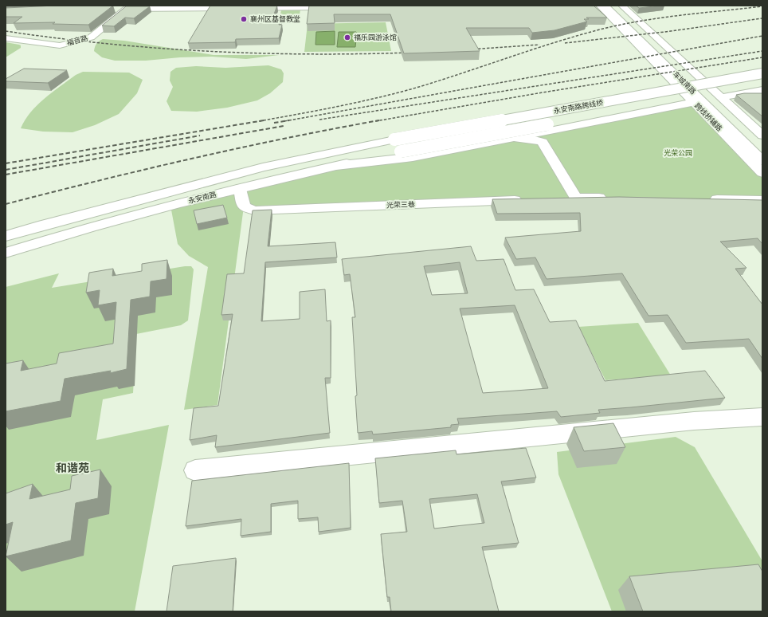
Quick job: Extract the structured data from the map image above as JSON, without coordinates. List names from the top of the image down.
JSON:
{
  "streets": {
    "main road": [
      "福音路",
      "车城南路",
      "永安南路跨线桥",
      "跨线桥辅路",
      "永安南路",
      "光荣三巷"
    ]
  },
  "crossings": [
    ["永安南路跨线桥", "永安南路"],
    ["永安南路", "光荣三巷"]
  ],
  "districts": ["和谐苑"],
  "parks": ["光荣公园"],
  "places": ["襄州区基督教堂", "福乐园游泳馆"]
}
